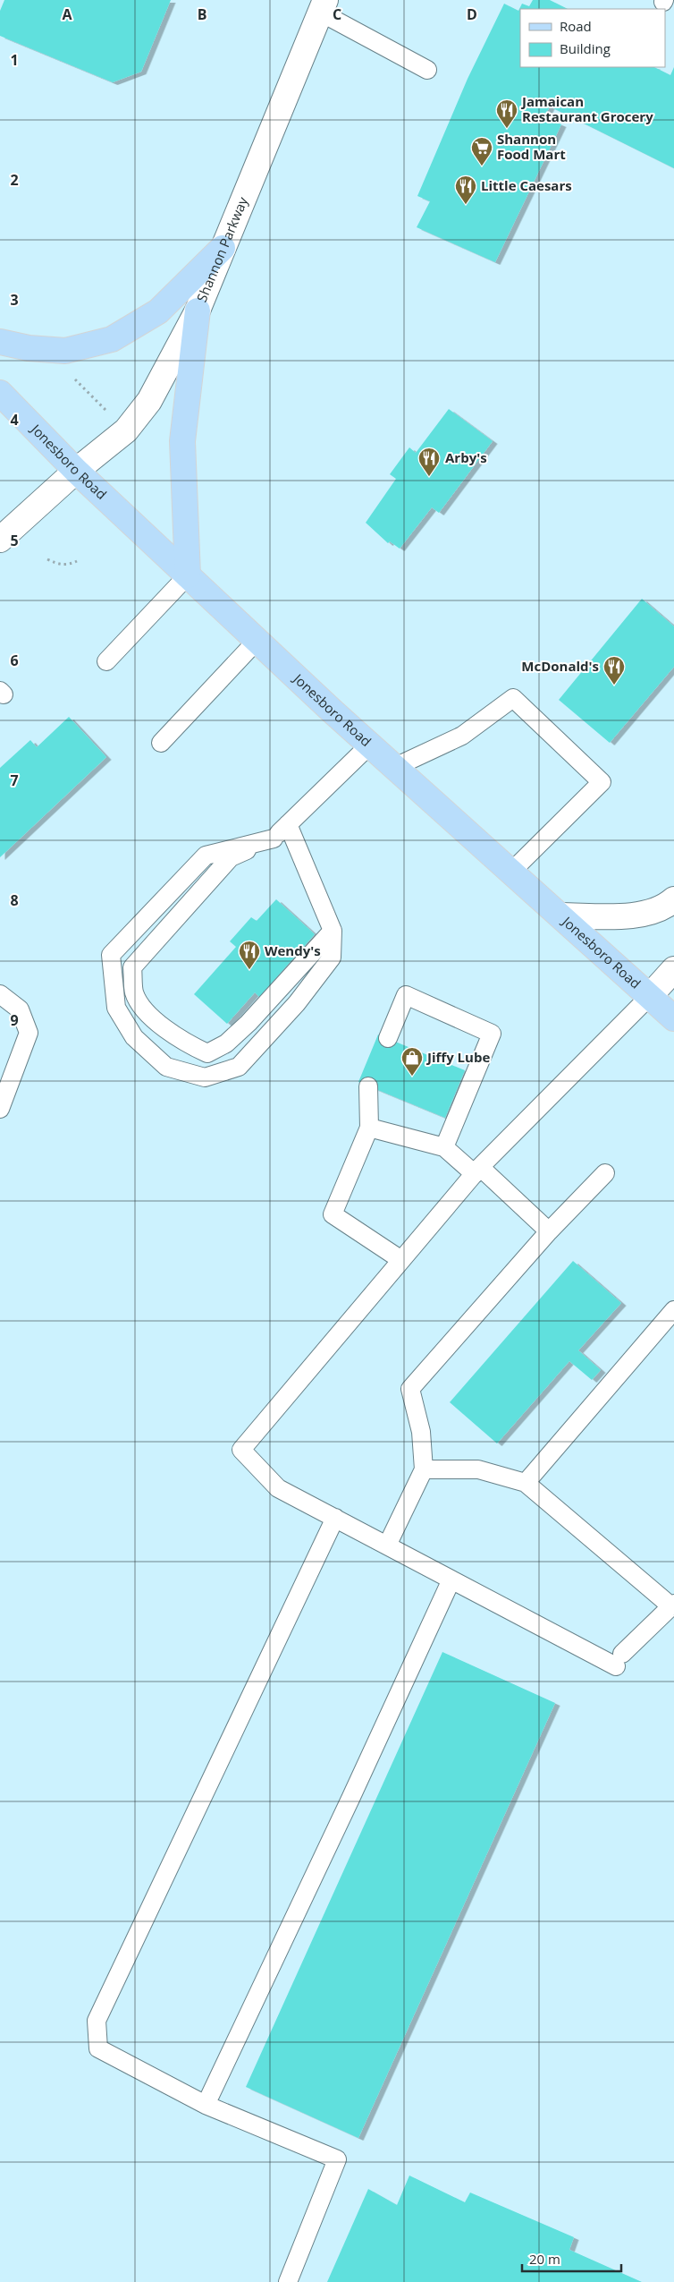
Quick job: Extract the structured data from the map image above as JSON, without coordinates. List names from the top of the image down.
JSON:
{
  "streets": {
    "main road": ["Jonesboro Road"],
    "street": ["Shannon Parkway"]
  },
  "crossings": [
    ["Shannon Parkway", "Jonesboro Road"]
  ],
  "places": {
    "restaurant": [
      "Jamaican Restaurant Grocery",
      "Little Caesars",
      "Arby's",
      "McDonald's",
      "Wendy's"
    ],
    "supermarket": ["Shannon Food Mart"],
    "shop": ["Jiffy Lube"]
  },
  "legend": ["Road", "Building"],
  "scale_bar": "20 m",
  "grid": {
    "columns": [
      "A",
      "B",
      "C",
      "D"
    ],
    "rows": [
      "1",
      "2",
      "3",
      "4",
      "5",
      "6",
      "7",
      "8",
      "9"
    ]
  }
}
